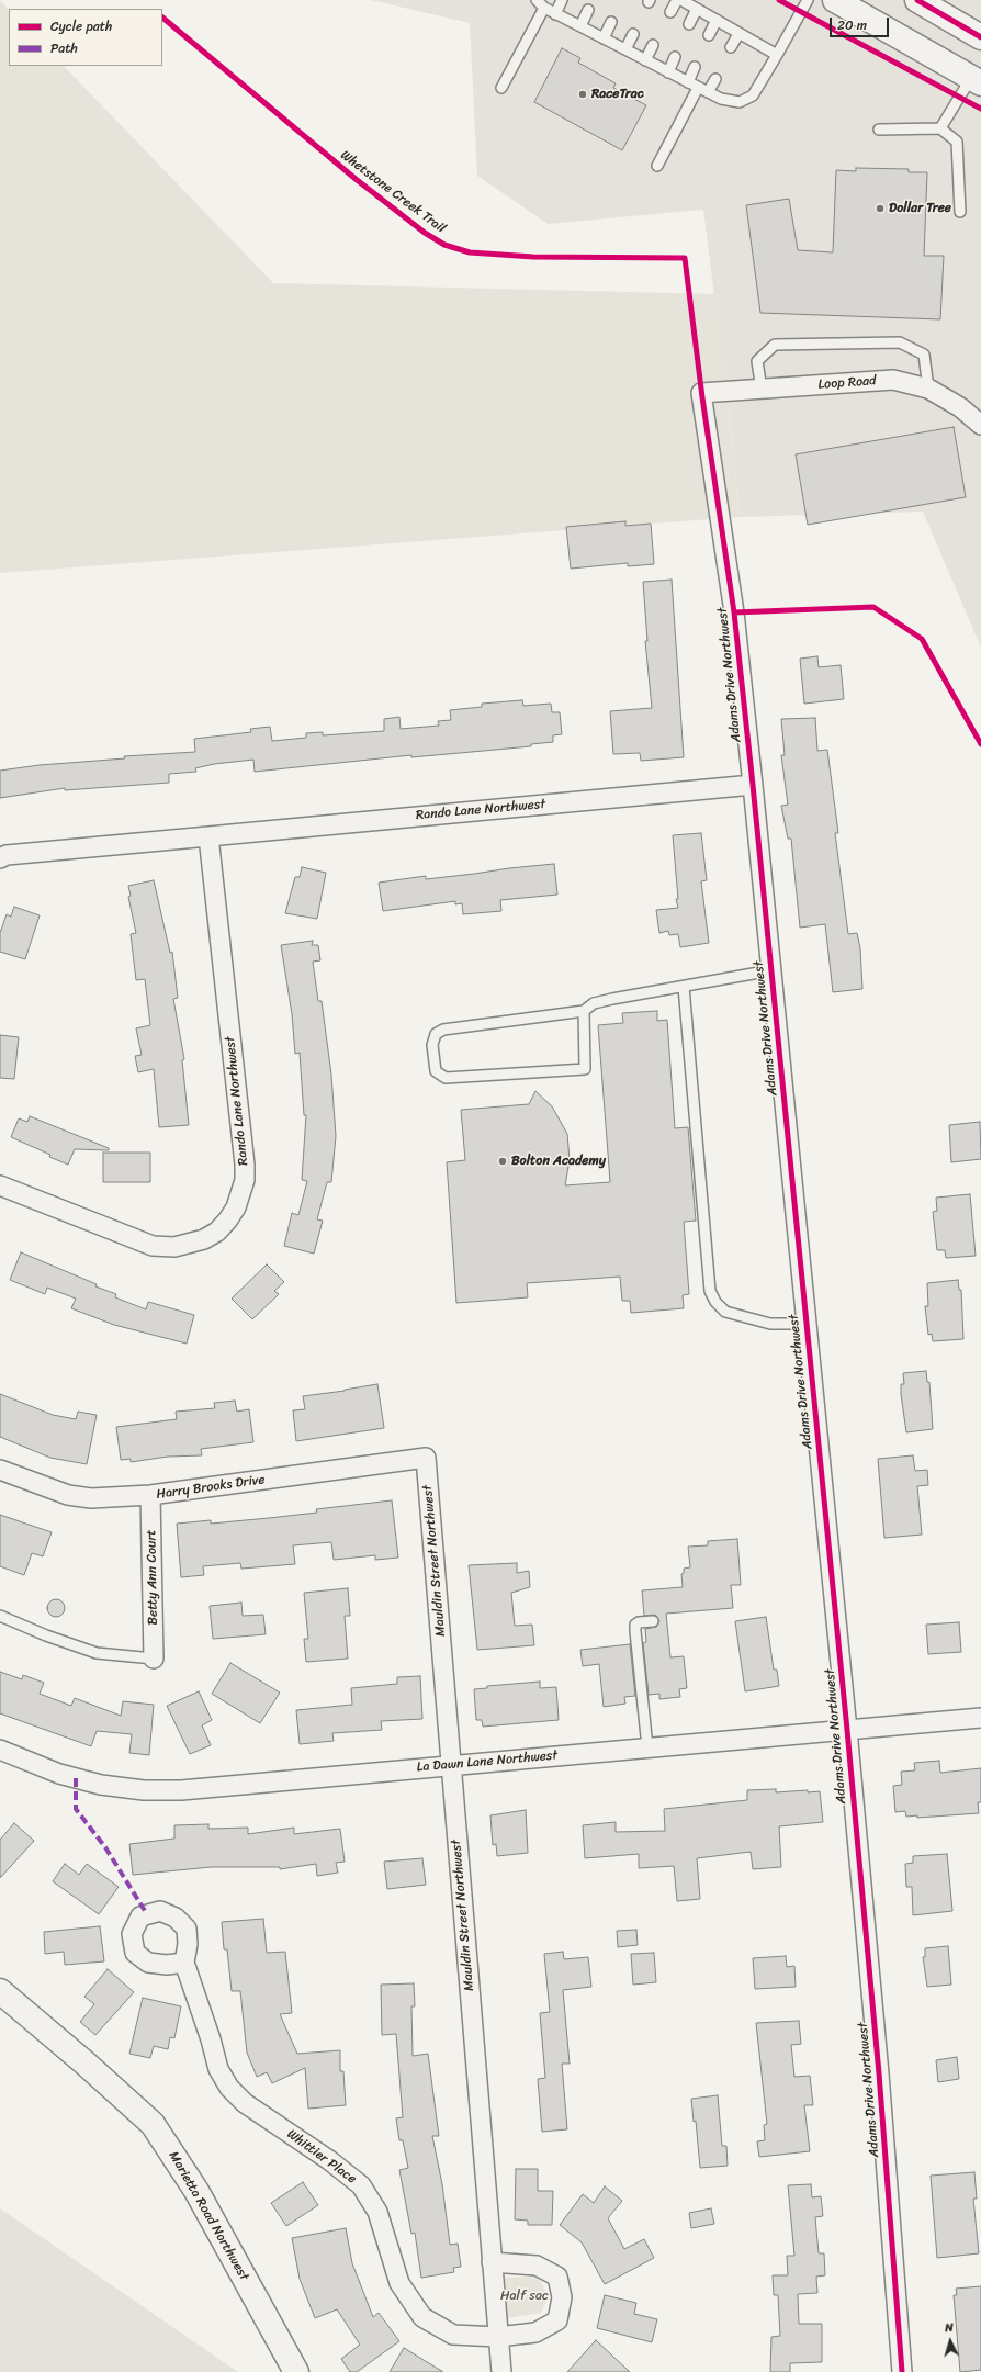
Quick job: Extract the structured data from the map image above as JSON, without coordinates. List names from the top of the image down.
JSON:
{
  "streets": {
    "main road": ["Marietta Road Northwest"],
    "street": [
      "Loop Road",
      "Adams Drive Northwest",
      "Rando Lane Northwest",
      "Harry Brooks Drive",
      "Mauldin Street Northwest",
      "Betty Ann Court",
      "La Dawn Lane Northwest",
      "Whittier Place"
    ],
    "cycle path": ["Whetstone Creek Trail"]
  },
  "crossings": [
    ["Loop Road", "Adams Drive Northwest"],
    ["Adams Drive Northwest", "Rando Lane Northwest"],
    ["Adams Drive Northwest", "La Dawn Lane Northwest"],
    ["Harry Brooks Drive", "Mauldin Street Northwest"],
    ["Harry Brooks Drive", "Betty Ann Court"],
    ["Mauldin Street Northwest", "La Dawn Lane Northwest"],
    ["Mauldin Street Northwest", "Whittier Place"]
  ],
  "parks": ["Half sac"],
  "places": ["RaceTrac", "Dollar Tree", "Bolton Academy"],
  "legend": ["Cycle path", "Path"],
  "scale_bar": "20 m",
  "north": "top"
}
